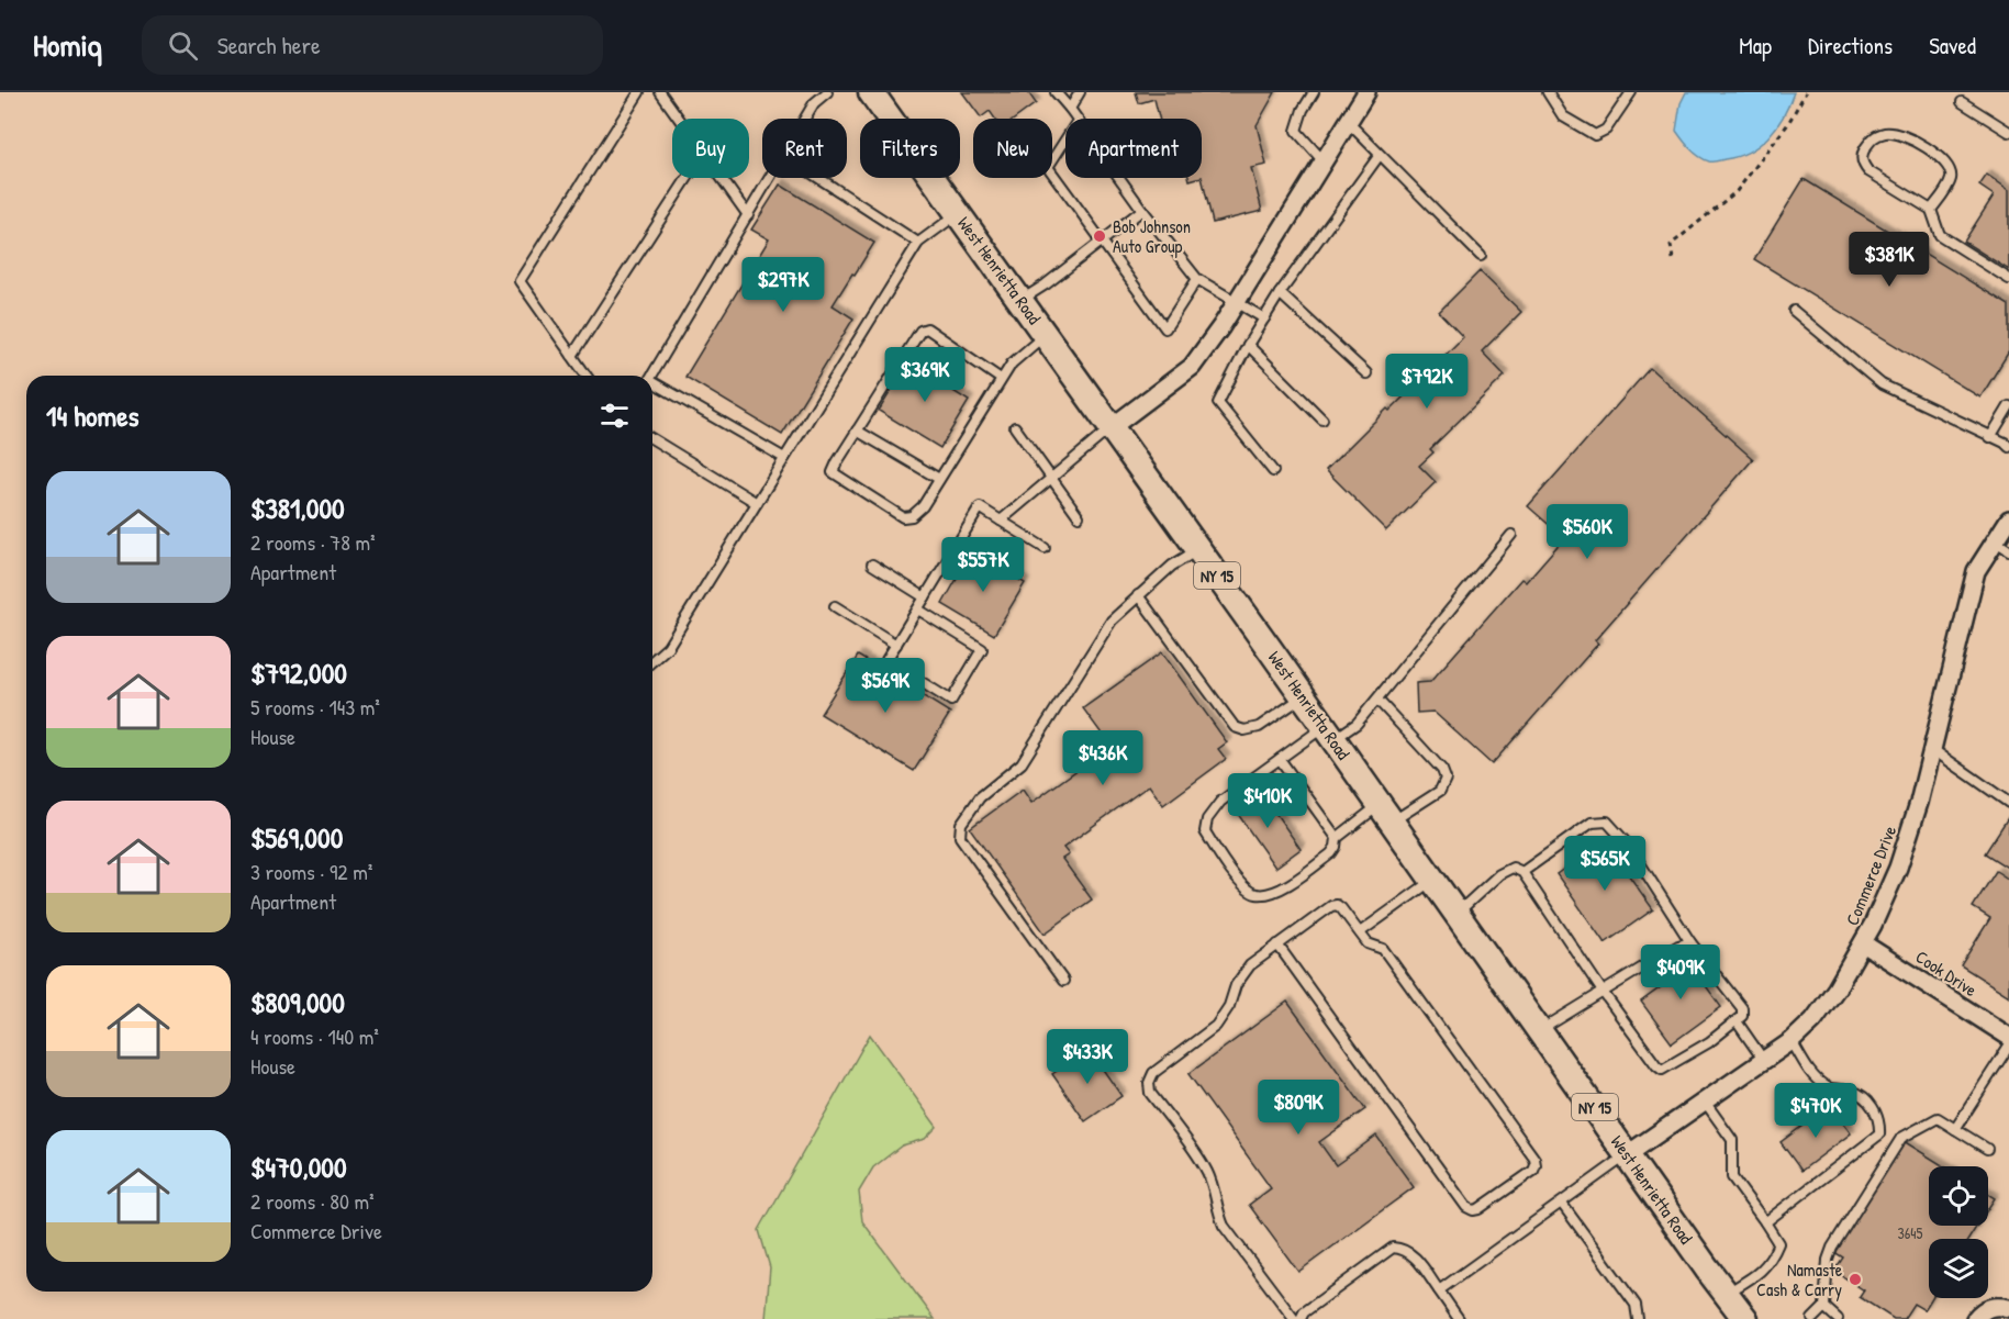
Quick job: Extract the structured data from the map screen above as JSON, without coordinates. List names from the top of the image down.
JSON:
{
  "streets": {
    "main road": ["West Henrietta Road", "NY 15"],
    "street": ["Commerce Drive", "Cook Drive"]
  },
  "crossings": [
    ["West Henrietta Road", "Commerce Drive"],
    ["Commerce Drive", "Cook Drive"]
  ],
  "places": ["Bob Johnson Auto Group", "Namaste Cash & Carry"],
  "house_numbers": ["3645"],
  "page": {
    "header": "Homiq",
    "search": "Search here",
    "nav": ["Map", "Directions", "Saved"],
    "chip": [
      "Buy",
      "Rent",
      "Filters",
      "New",
      "Apartment"
    ],
    "price": [
      "$381K",
      "$297K",
      "$369K",
      "$792K",
      "$560K",
      "$557K",
      "$569K",
      "$436K",
      "$410K",
      "$565K",
      "$409K",
      "$433K",
      "$809K",
      "$470K"
    ],
    "heading": "14 homes",
    "list": [
      {
        "name": "$381,000",
        "note": "2 rooms · 78 m² · Apartment"
      },
      {
        "name": "$792,000",
        "note": "5 rooms · 143 m² · House"
      },
      {
        "name": "$569,000",
        "note": "3 rooms · 92 m² · Apartment"
      },
      {
        "name": "$809,000",
        "note": "4 rooms · 140 m² · House"
      },
      {
        "name": "$470,000",
        "note": "2 rooms · 80 m² · Commerce Drive"
      }
    ]
  }
}
